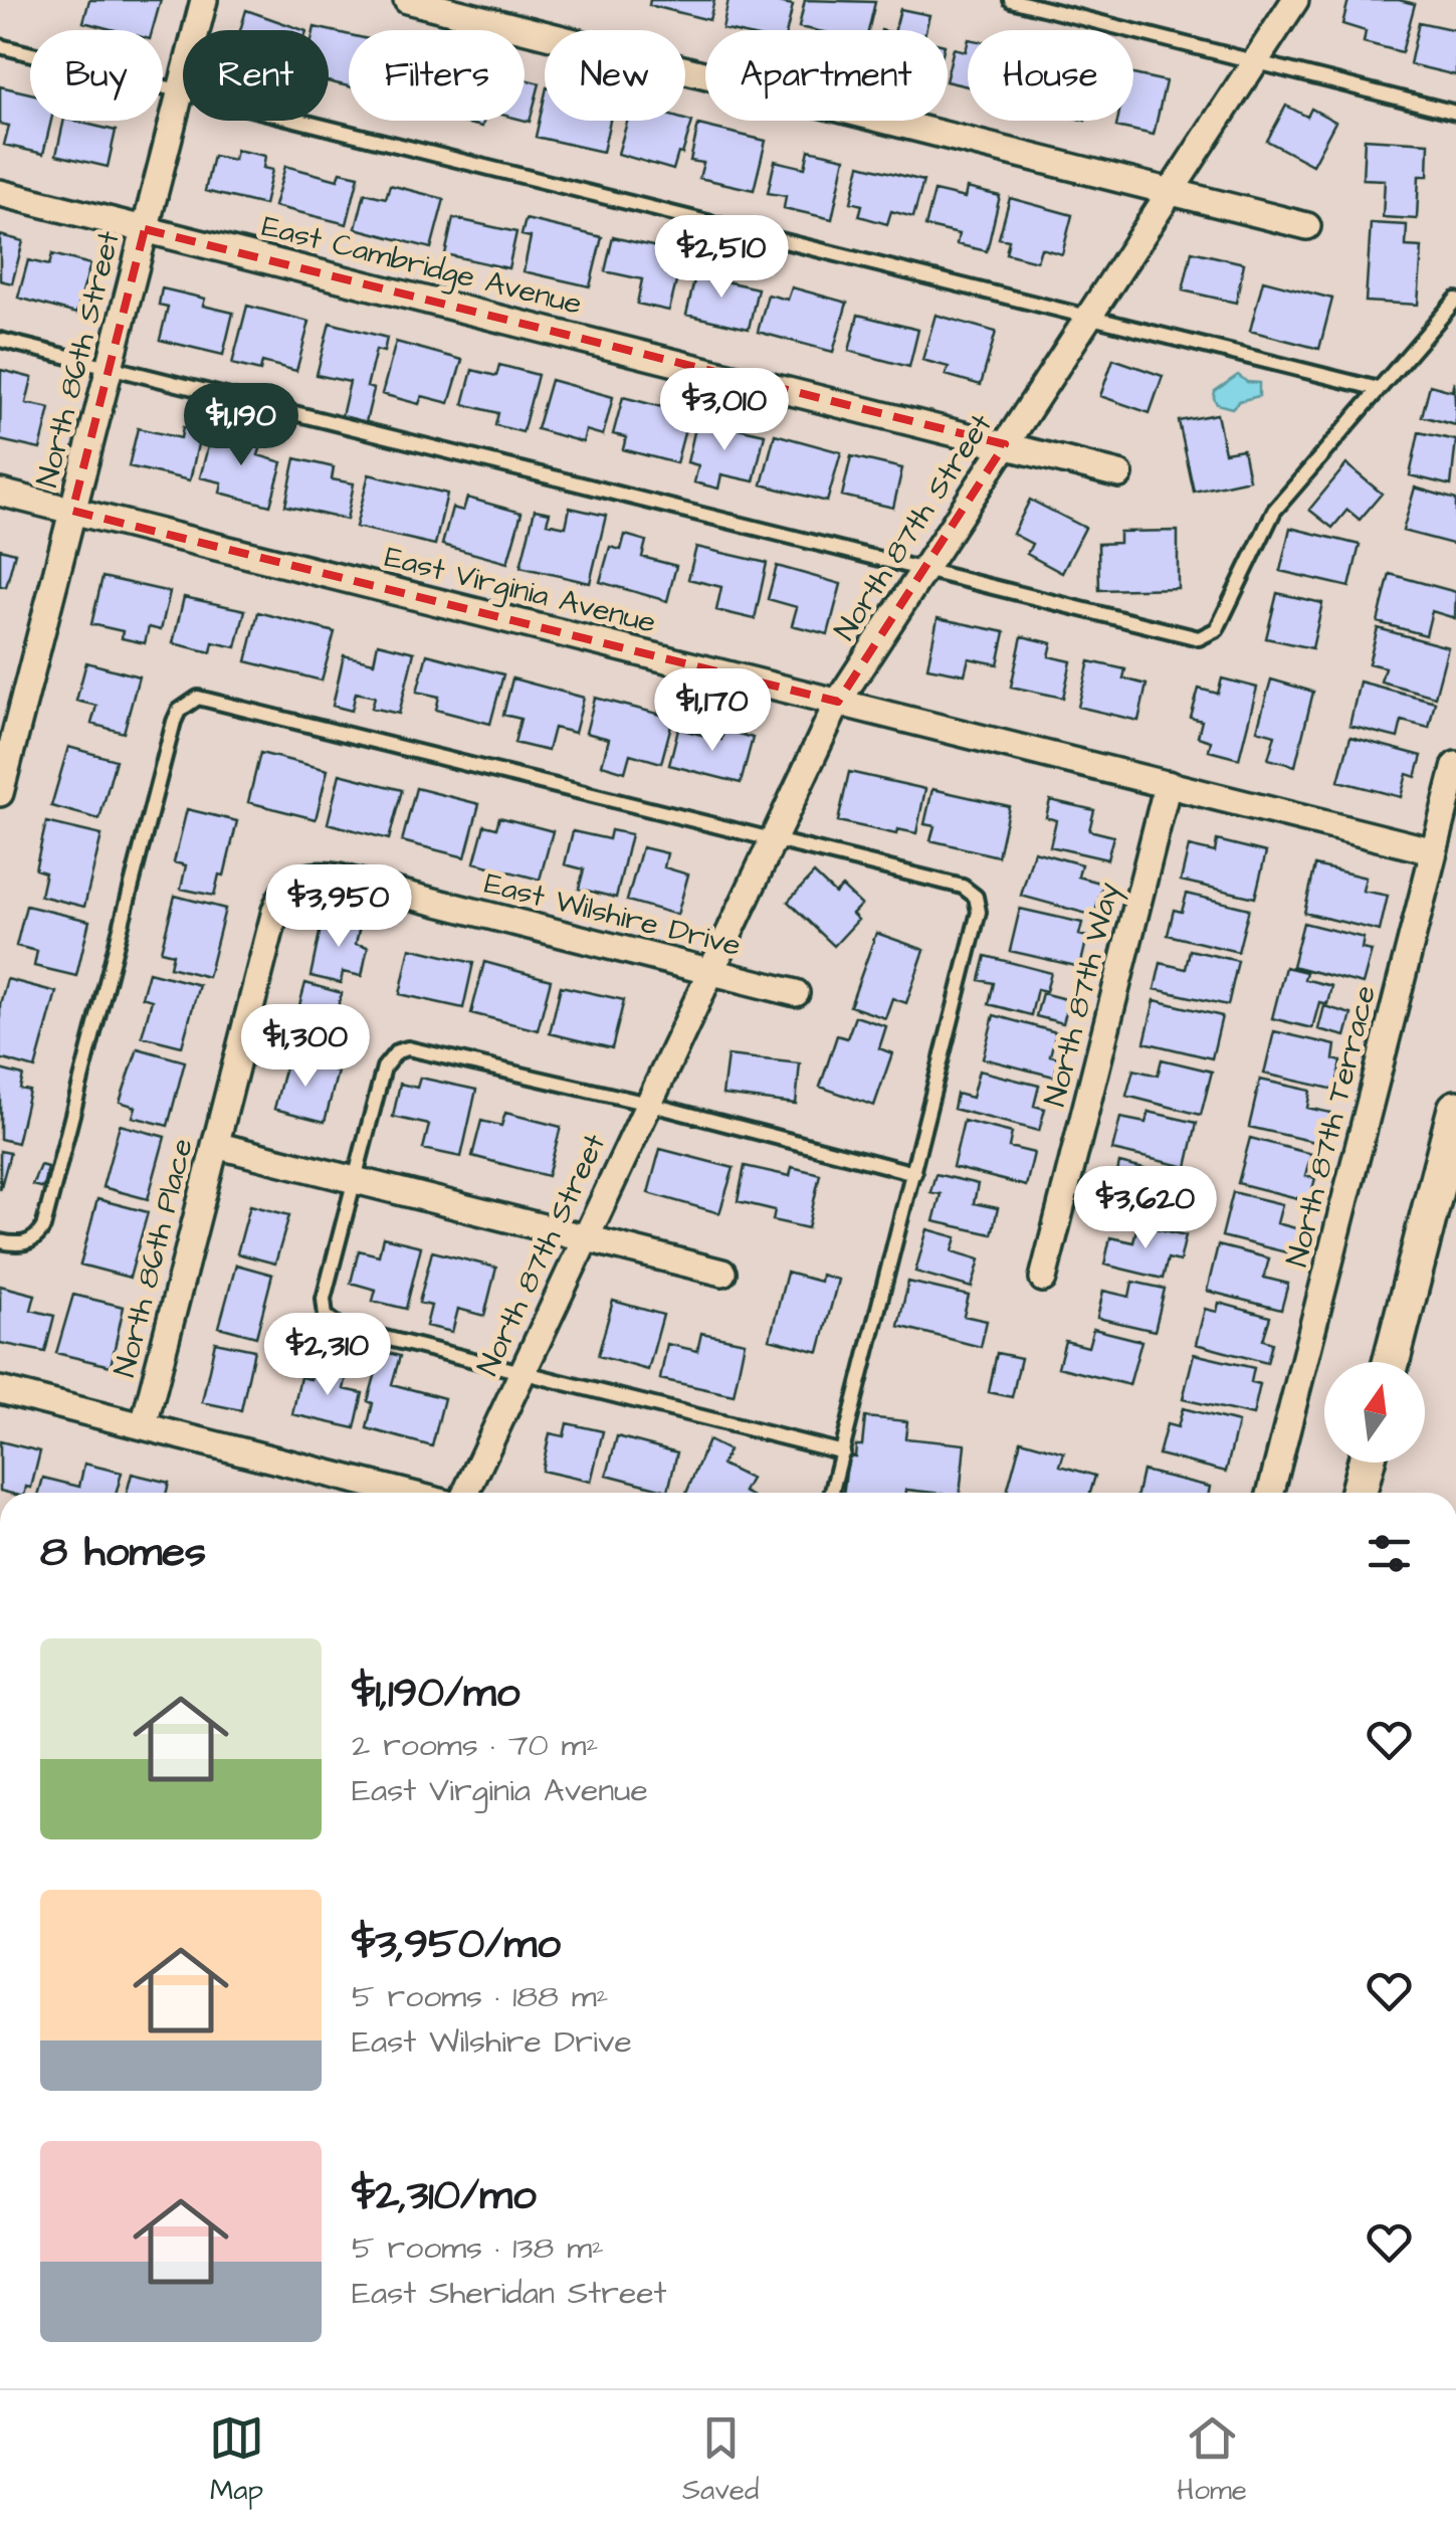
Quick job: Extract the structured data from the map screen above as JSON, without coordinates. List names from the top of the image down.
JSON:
{
  "streets": {
    "street": [
      "East Cambridge Avenue",
      "North 86th Street",
      "North 87th Street",
      "East Virginia Avenue",
      "East Wilshire Drive",
      "North 87th Way",
      "North 87th Terrace",
      "North 86th Place"
    ]
  },
  "crossings": [
    ["East Cambridge Avenue", "North 86th Street"],
    ["East Cambridge Avenue", "North 87th Street"],
    ["North 86th Street", "East Virginia Avenue"],
    ["North 87th Street", "East Virginia Avenue"],
    ["North 87th Street", "East Wilshire Drive"],
    ["East Virginia Avenue", "North 87th Way"],
    ["East Virginia Avenue", "North 87th Terrace"],
    ["East Wilshire Drive", "North 86th Place"]
  ],
  "north": "top",
  "page": {
    "chip": [
      "Buy",
      "Rent",
      "Filters",
      "New",
      "Apartment",
      "House"
    ],
    "price": [
      "$2,510",
      "$3,010",
      "$1,190",
      "$1,170",
      "$3,950",
      "$1,300",
      "$3,620",
      "$2,310"
    ],
    "heading": "8 homes",
    "list": [
      {
        "name": "$1,190/mo",
        "note": "2 rooms · 70 m² · East Virginia Avenue"
      },
      {
        "name": "$3,950/mo",
        "note": "5 rooms · 188 m² · East Wilshire Drive"
      },
      {
        "name": "$2,310/mo",
        "note": "5 rooms · 138 m² · East Sheridan Street"
      }
    ],
    "tabs": ["Map", "Saved", "Home"]
  }
}
